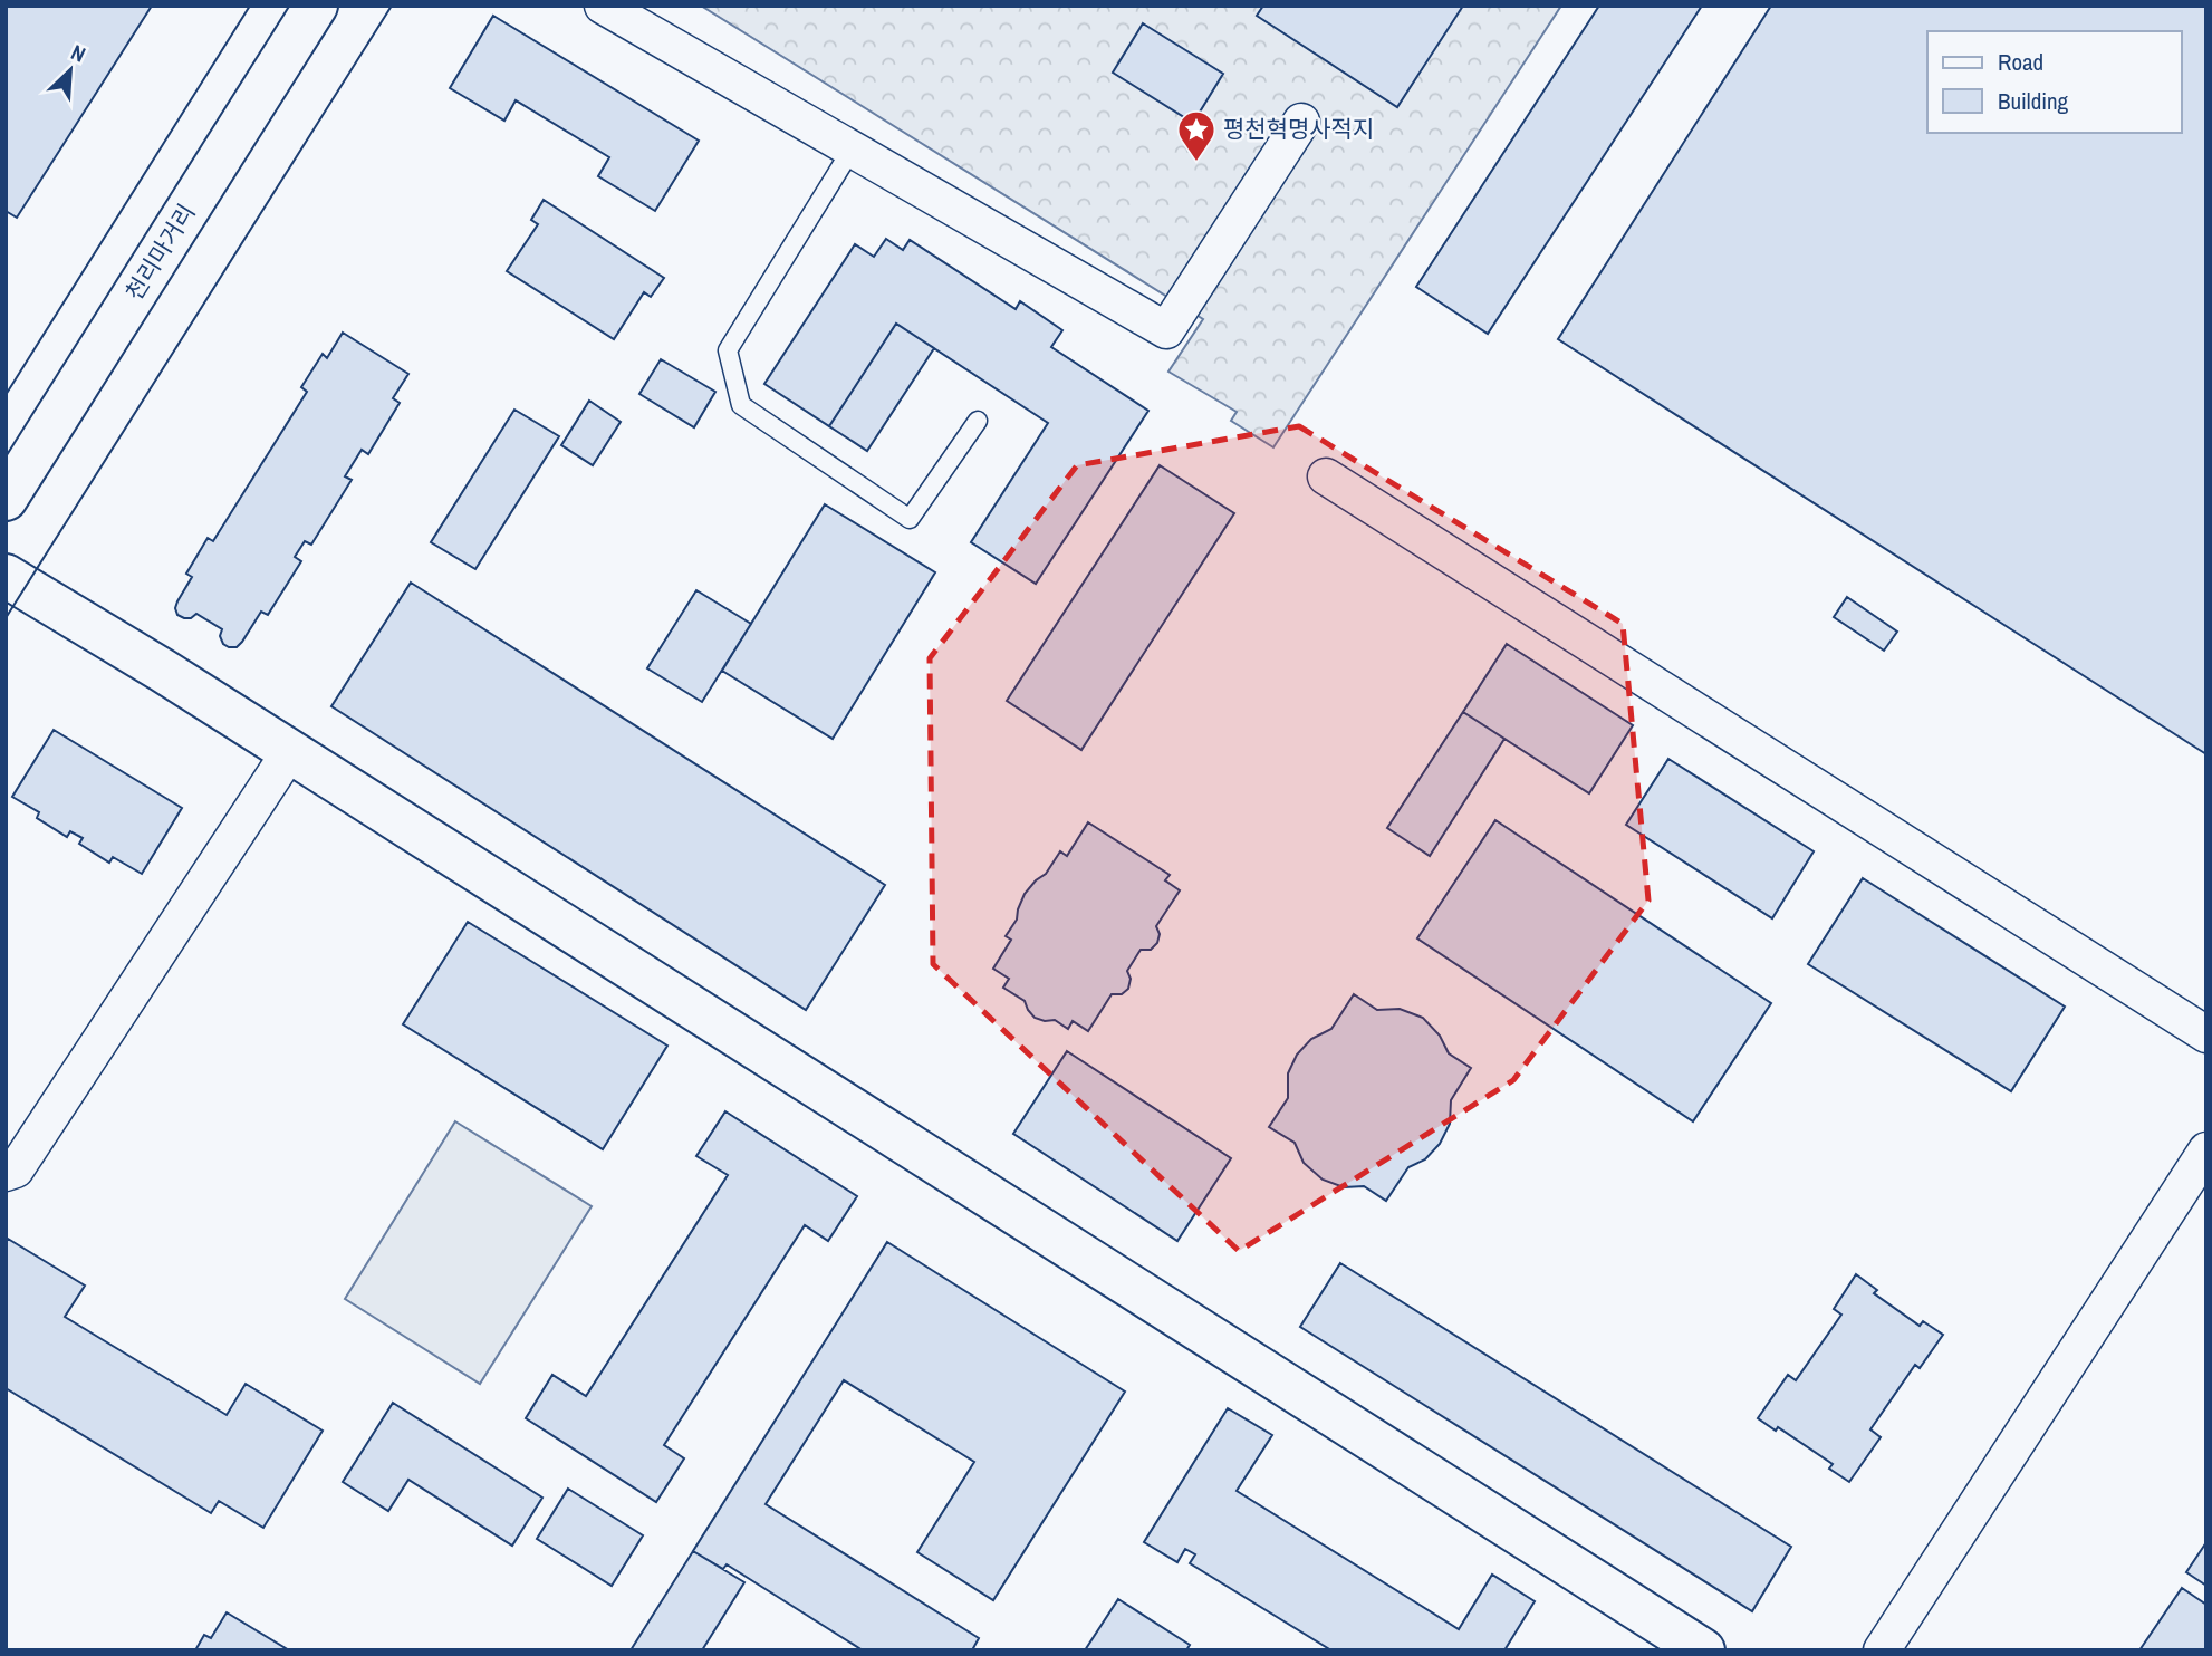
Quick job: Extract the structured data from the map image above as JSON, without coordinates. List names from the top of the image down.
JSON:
{
  "streets": {
    "main road": ["천리마거리"]
  },
  "places": {
    "place": ["평천혁명사적지"]
  },
  "legend": ["Road", "Building"],
  "north": "top right"
}
